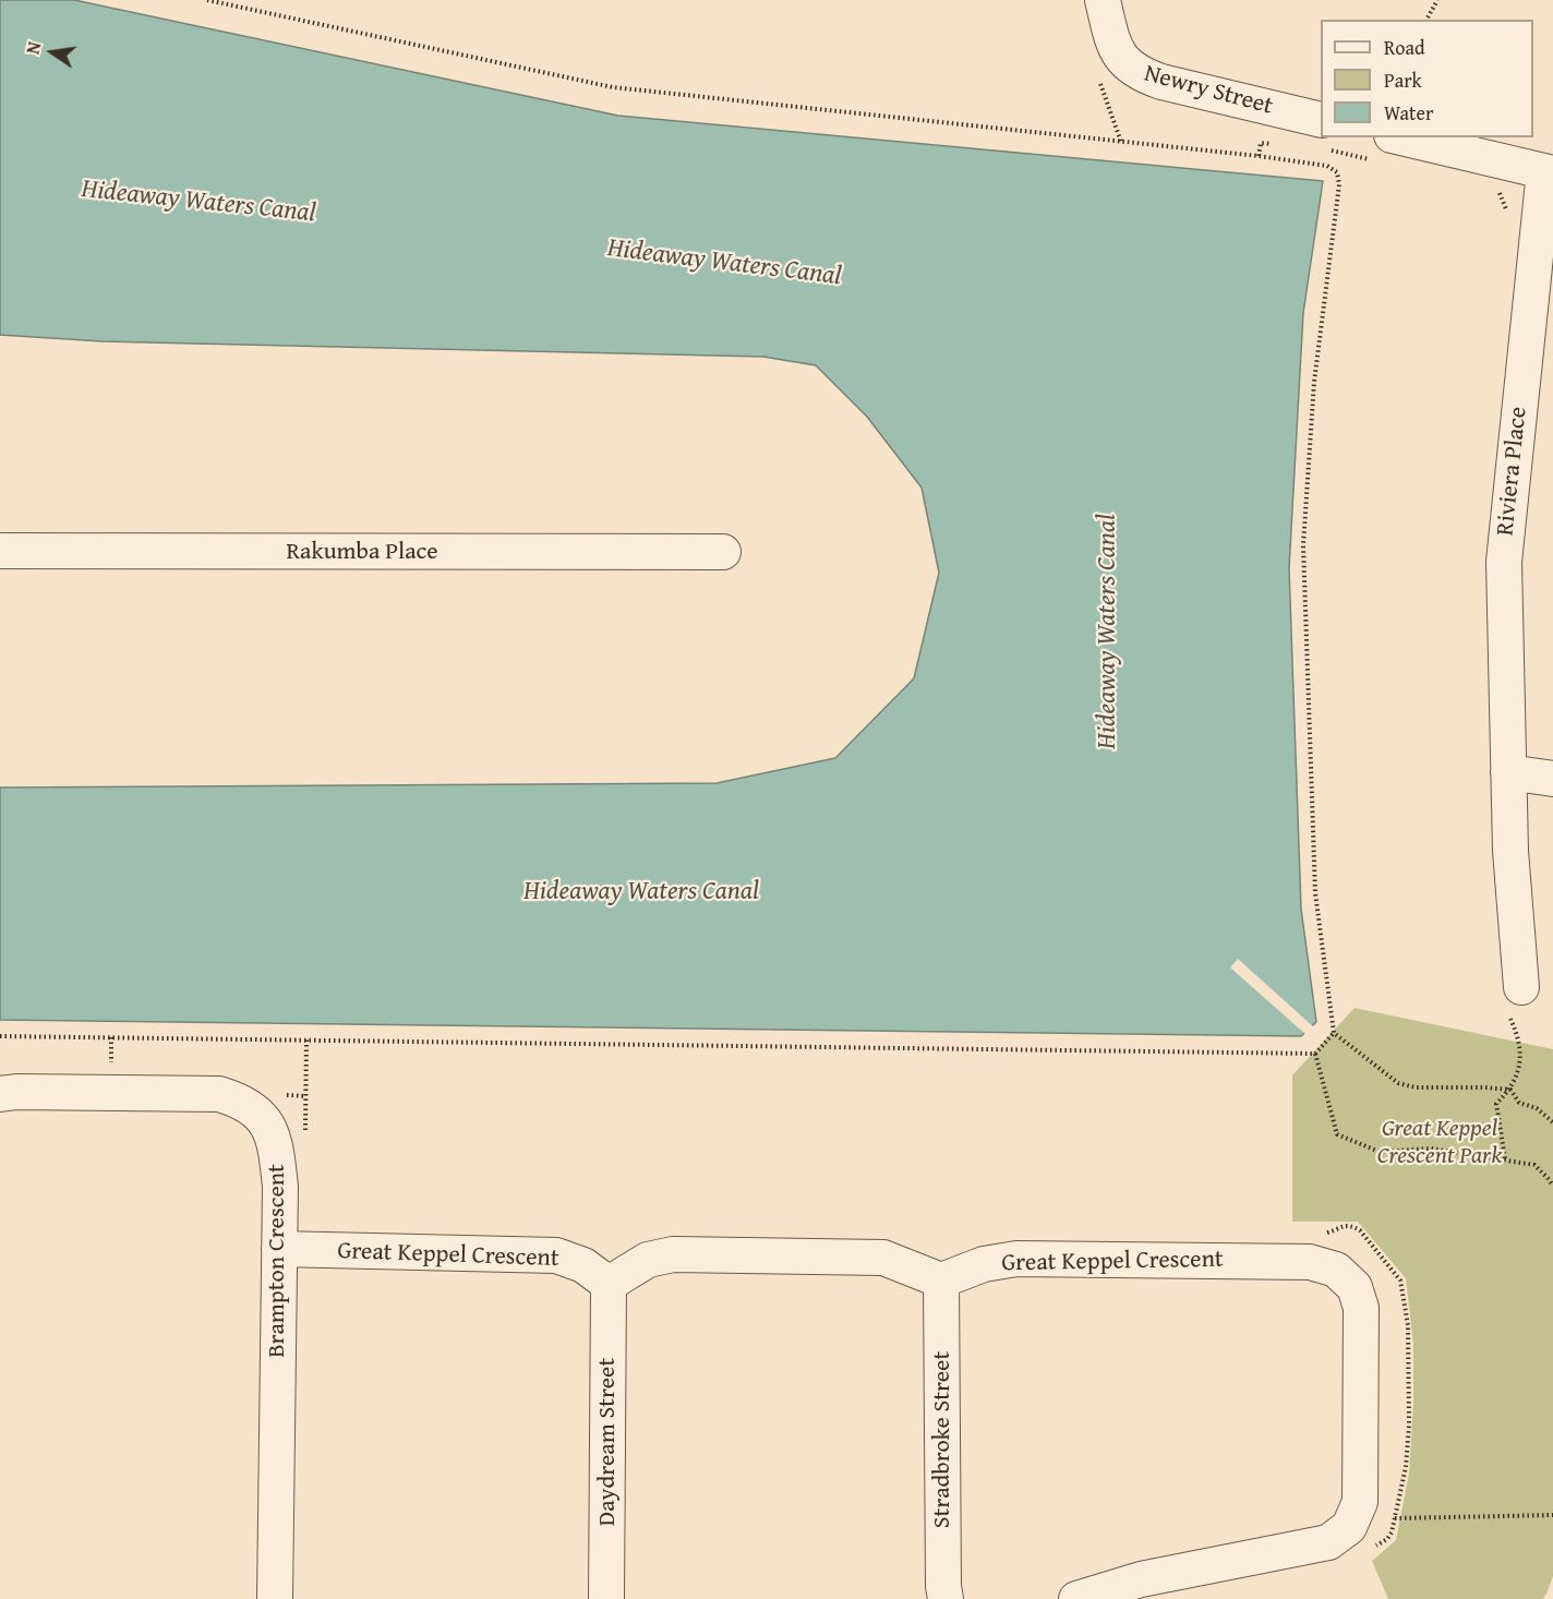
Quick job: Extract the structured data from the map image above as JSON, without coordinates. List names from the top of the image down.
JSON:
{
  "streets": {
    "street": [
      "Newry Street",
      "Riviera Place",
      "Rakumba Place",
      "Great Keppel Crescent",
      "Brampton Crescent",
      "Stradbroke Street",
      "Daydream Street"
    ]
  },
  "crossings": [
    ["Great Keppel Crescent", "Brampton Crescent"],
    ["Great Keppel Crescent", "Stradbroke Street"],
    ["Great Keppel Crescent", "Daydream Street"]
  ],
  "water": ["Hideaway Waters Canal"],
  "parks": ["Great Keppel Crescent Park"],
  "legend": ["Road", "Park", "Water"],
  "north": "left"
}
